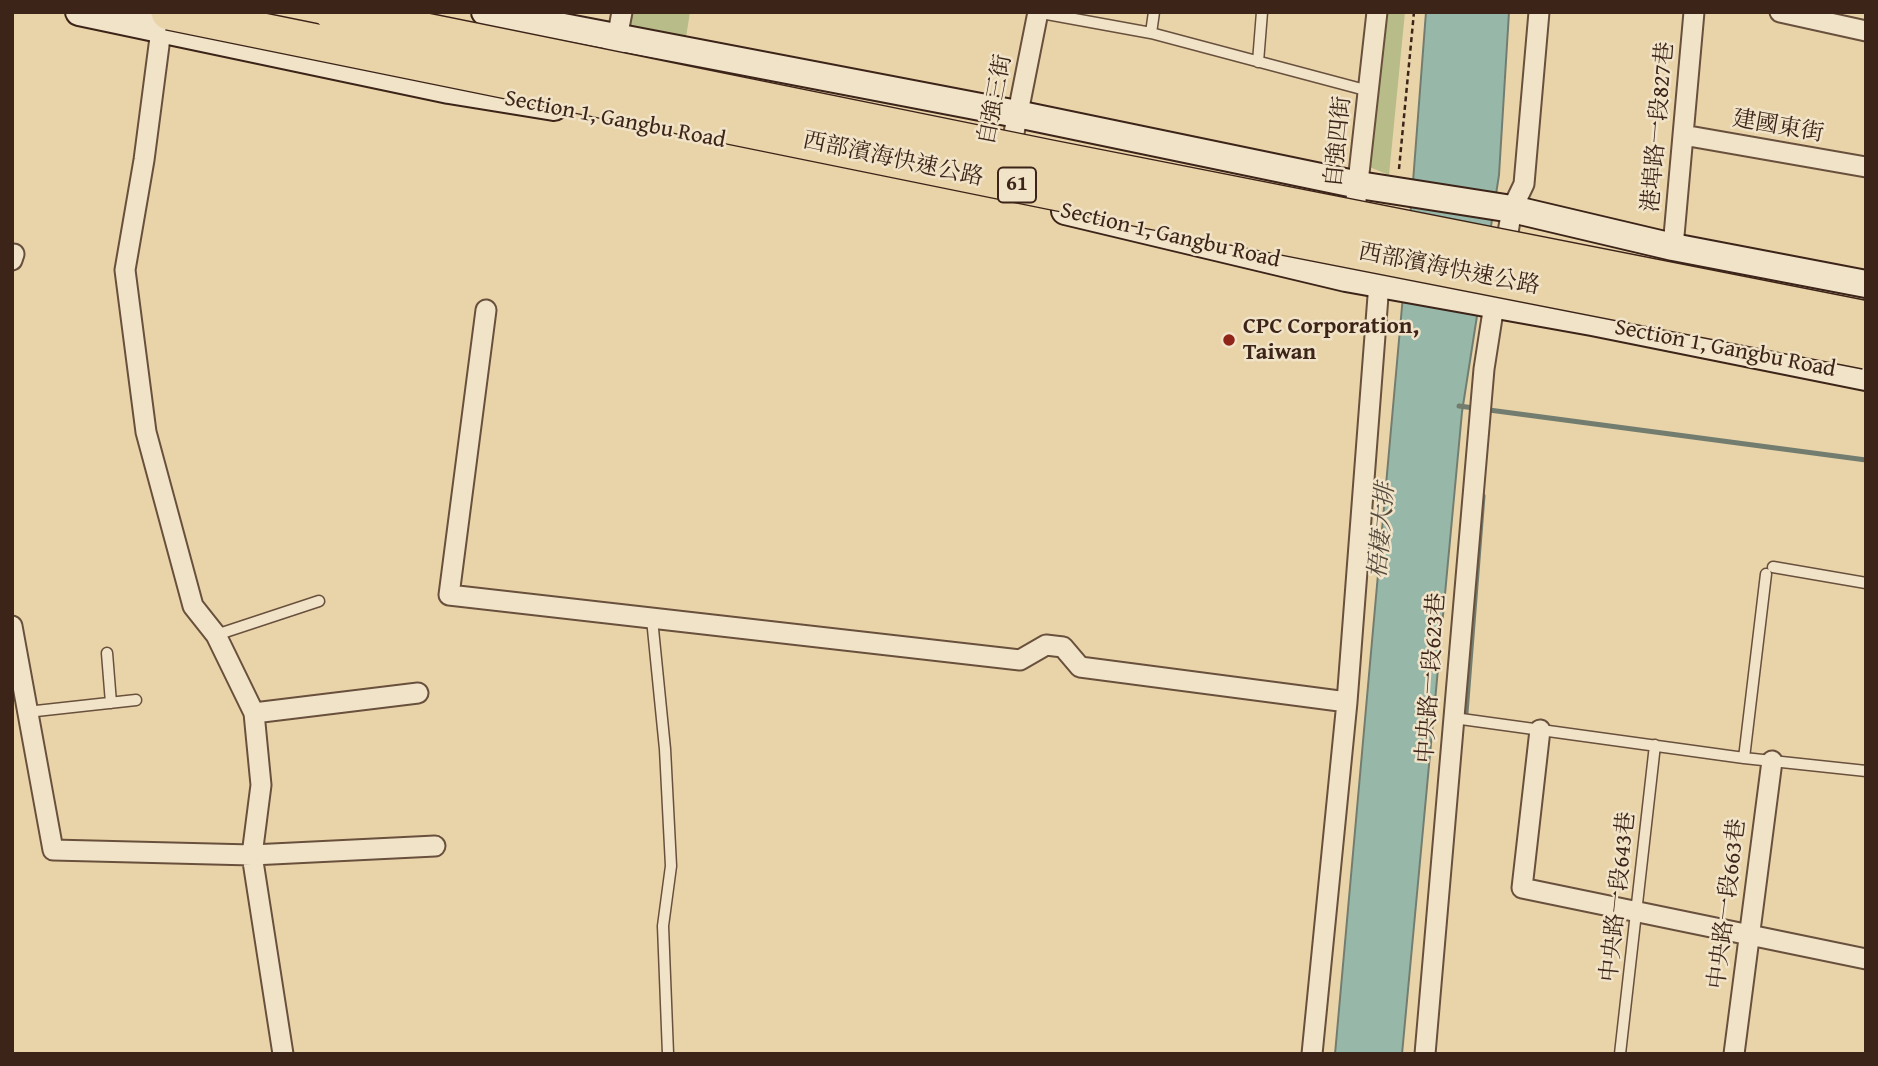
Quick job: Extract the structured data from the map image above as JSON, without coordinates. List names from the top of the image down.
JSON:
{
  "streets": {
    "highway": ["西部濱海快速公路", "61"],
    "street": [
      "自強三街",
      "Section 1, Gangbu Road",
      "港埠路一段827巷",
      "建國東街",
      "自強四街",
      "中央路一段623巷",
      "中央路一段663巷"
    ],
    "lane": ["中央路一段643巷"]
  },
  "crossings": [
    ["自強三街", "Section 1, Gangbu Road"],
    ["Section 1, Gangbu Road", "自強四街"],
    ["Section 1, Gangbu Road", "西部濱海快速公路"],
    ["Section 1, Gangbu Road", "中央路一段623巷"],
    ["港埠路一段827巷", "建國東街"]
  ],
  "water": ["梧棲大排"],
  "places": ["CPC Corporation, Taiwan"]
}
